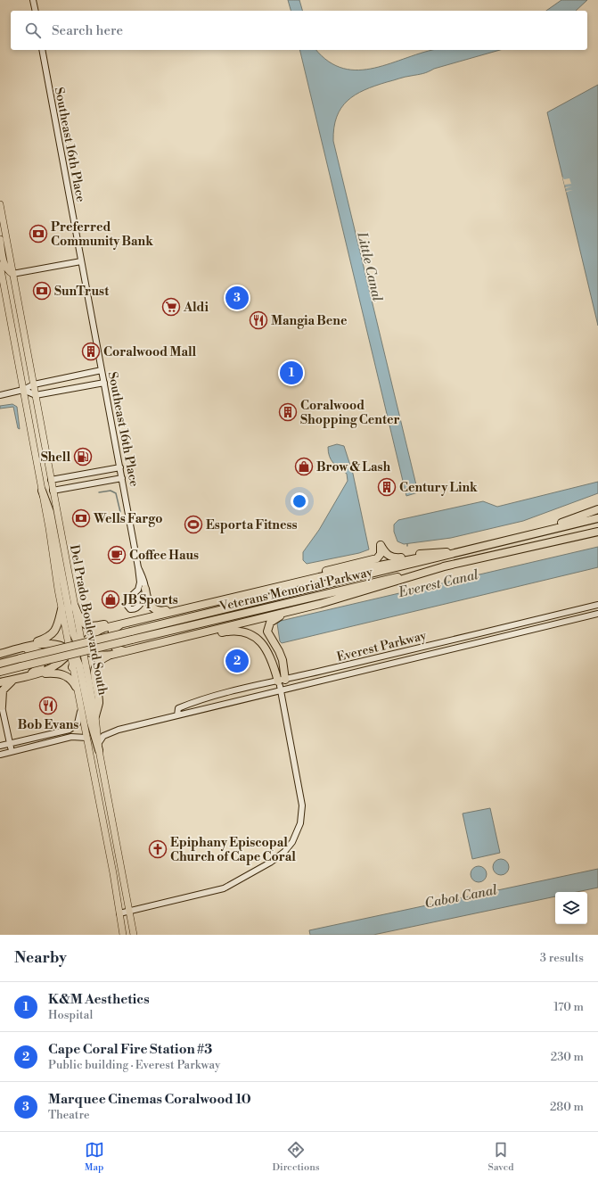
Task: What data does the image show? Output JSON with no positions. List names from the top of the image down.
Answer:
{
  "streets": {
    "highway": ["Veterans Memorial Parkway"],
    "main road": ["Del Prado Boulevard South"],
    "street": ["Southeast 16th Place", "Everest Parkway"]
  },
  "crossings": [
    ["Del Prado Boulevard South", "Everest Parkway"]
  ],
  "water": ["Little Canal", "Everest Canal", "Cabot Canal"],
  "places": {
    "bank": ["Preferred Community Bank", "SunTrust", "Wells Fargo"],
    "supermarket": ["Aldi"],
    "restaurant": ["Mangia Bene", "Bob Evans"],
    "building": ["Coralwood Mall", "Coralwood Shopping Center", "Century Link"],
    "fuel station": ["Shell"],
    "shop": ["Brow & Lash", "JB Sports"],
    "sports": ["Esporta Fitness"],
    "cafe": ["Coffee Haus"],
    "church": ["Epiphany Episcopal Church of Cape Coral"]
  },
  "page": {
    "search": "Search here",
    "pins": ["3", "1", "2"],
    "heading": ["Nearby", "3 results"],
    "list": [
      {
        "mark": "1",
        "name": "K&M Aesthetics",
        "note": "Hospital",
        "value": "170 m"
      },
      {
        "mark": "2",
        "name": "Cape Coral Fire Station #3",
        "note": "Public building · Everest Parkway",
        "value": "230 m"
      },
      {
        "mark": "3",
        "name": "Marquee Cinemas Coralwood 10",
        "note": "Theatre",
        "value": "280 m"
      }
    ],
    "nav": ["Map", "Directions", "Saved"]
  }
}
